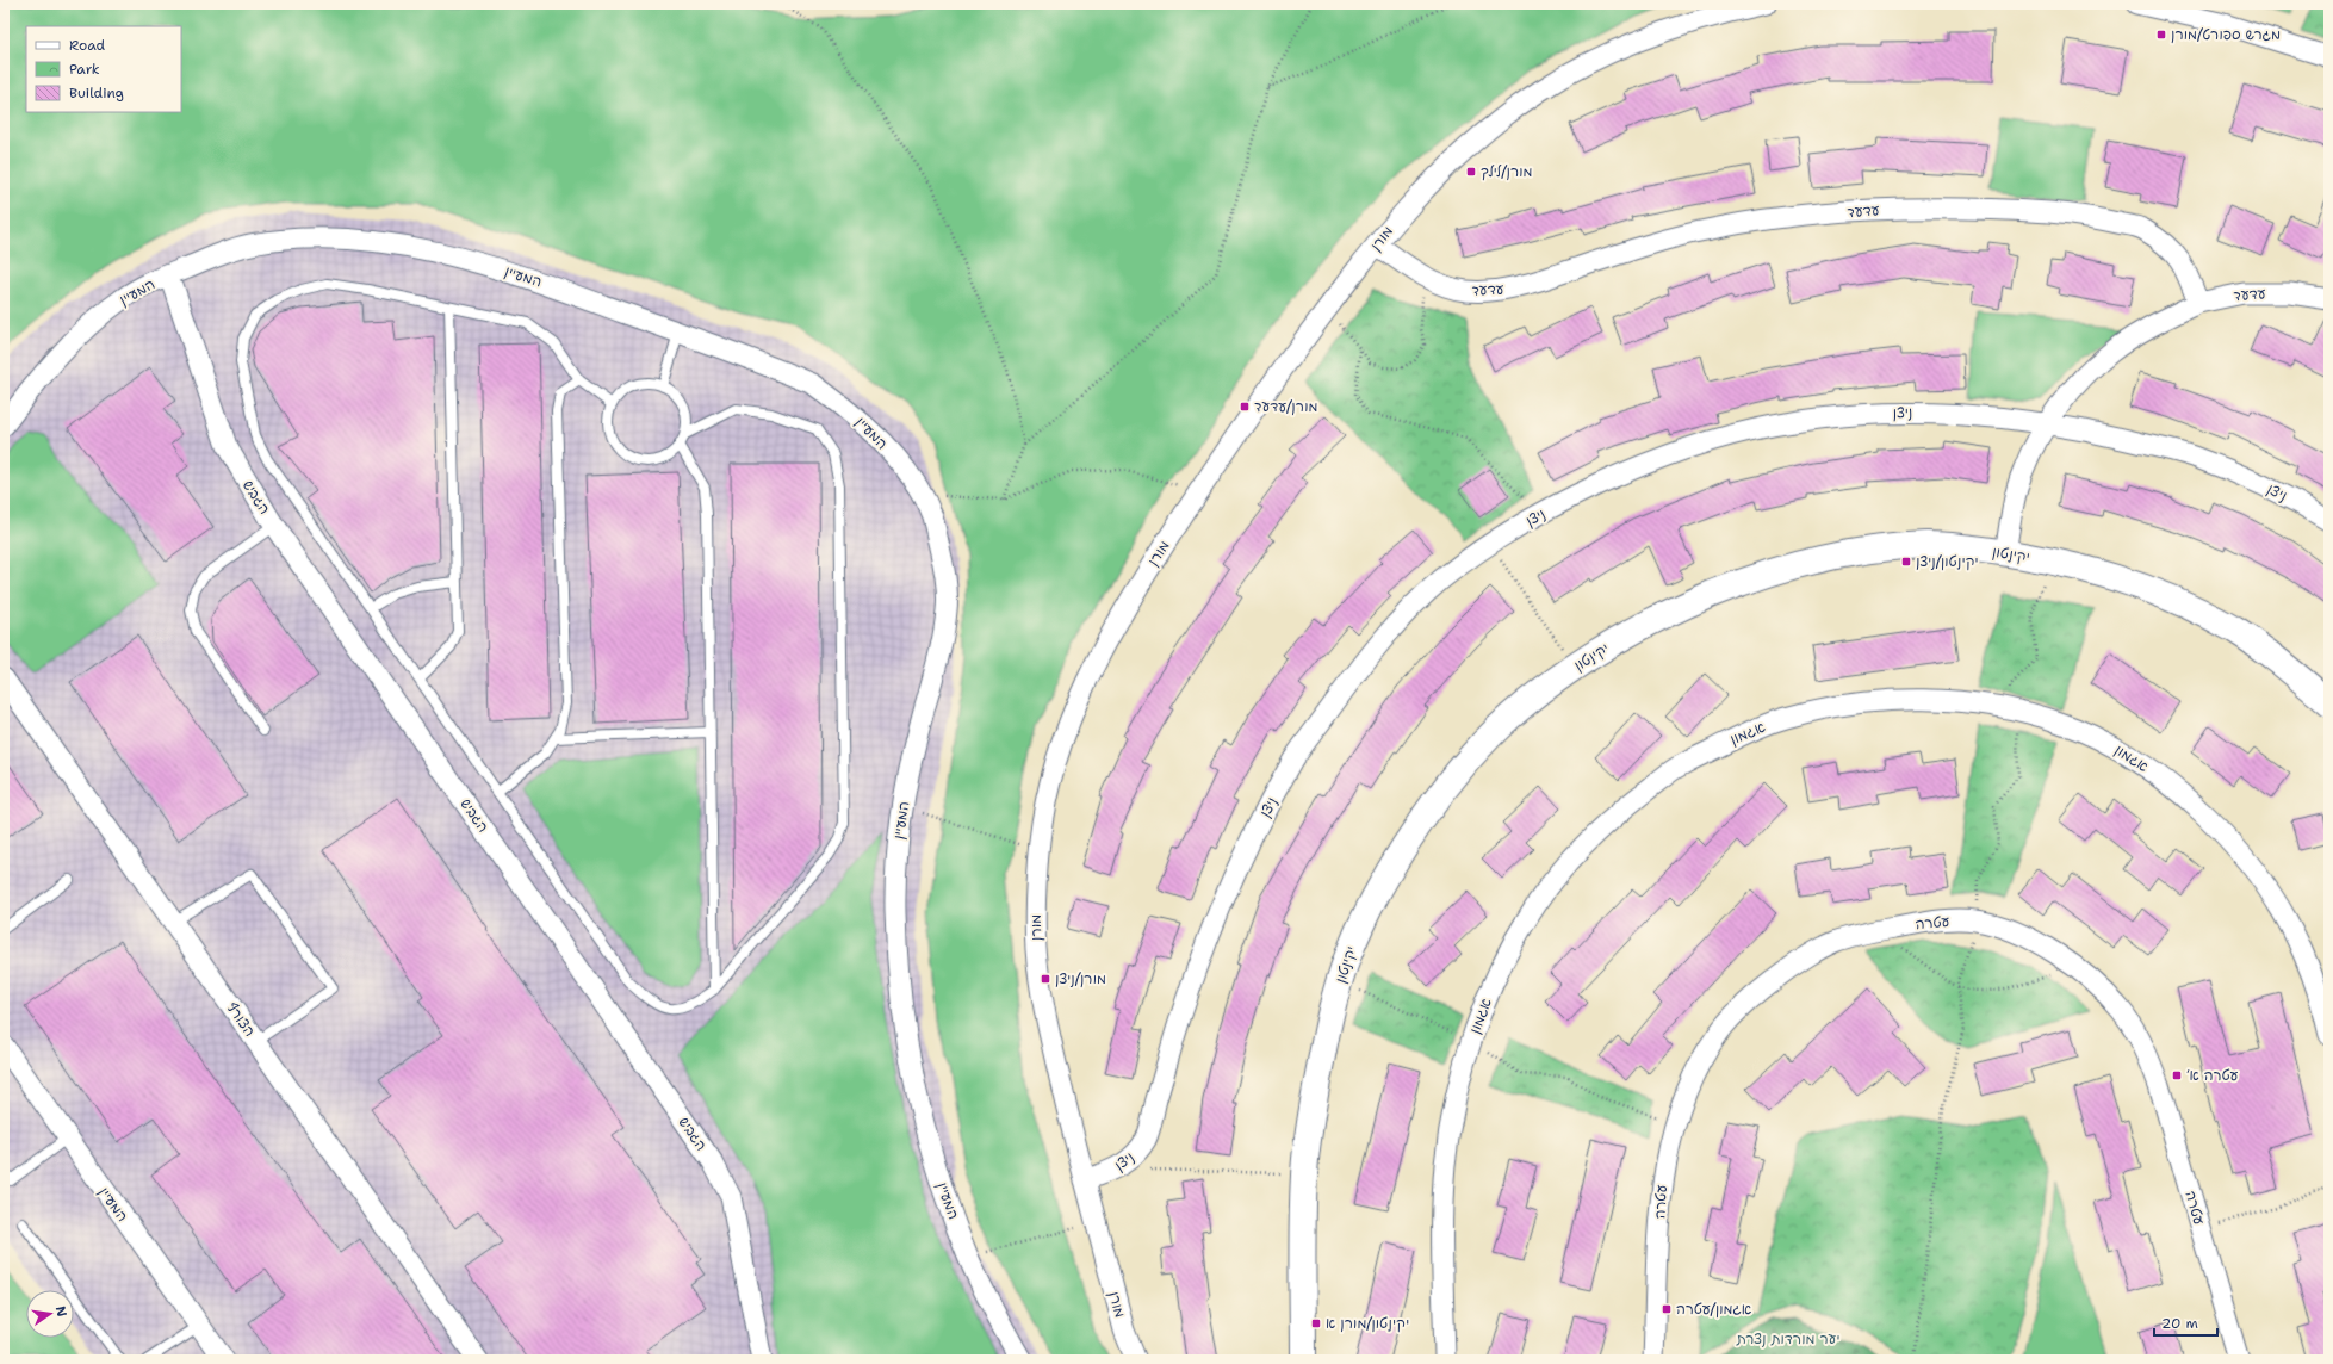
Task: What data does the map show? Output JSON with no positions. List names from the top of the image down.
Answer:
{
  "streets": {
    "street": [
      "עדעד",
      "מורן",
      "המעיין",
      "ניצן",
      "הגביש",
      "יקינטון",
      "אגמון",
      "עטרה",
      "הצורף"
    ]
  },
  "crossings": [
    ["עדעד", "מורן"],
    ["מורן", "ניצן"],
    ["המעיין", "הגביש"]
  ],
  "parks": ["יער מורדות נצרת"],
  "places": {
    "transit": [
      "מגרש ספורט/מורן",
      "מורן/לילך",
      "מורן/עדעד",
      "יקינטון/ניצן",
      "מורן/ניצן",
      "עטרה א׳",
      "אגמון/עטרה",
      "יקינטון/מורן א"
    ]
  },
  "legend": ["Road", "Park", "Building"],
  "scale_bar": "20 m",
  "north": "right"
}
